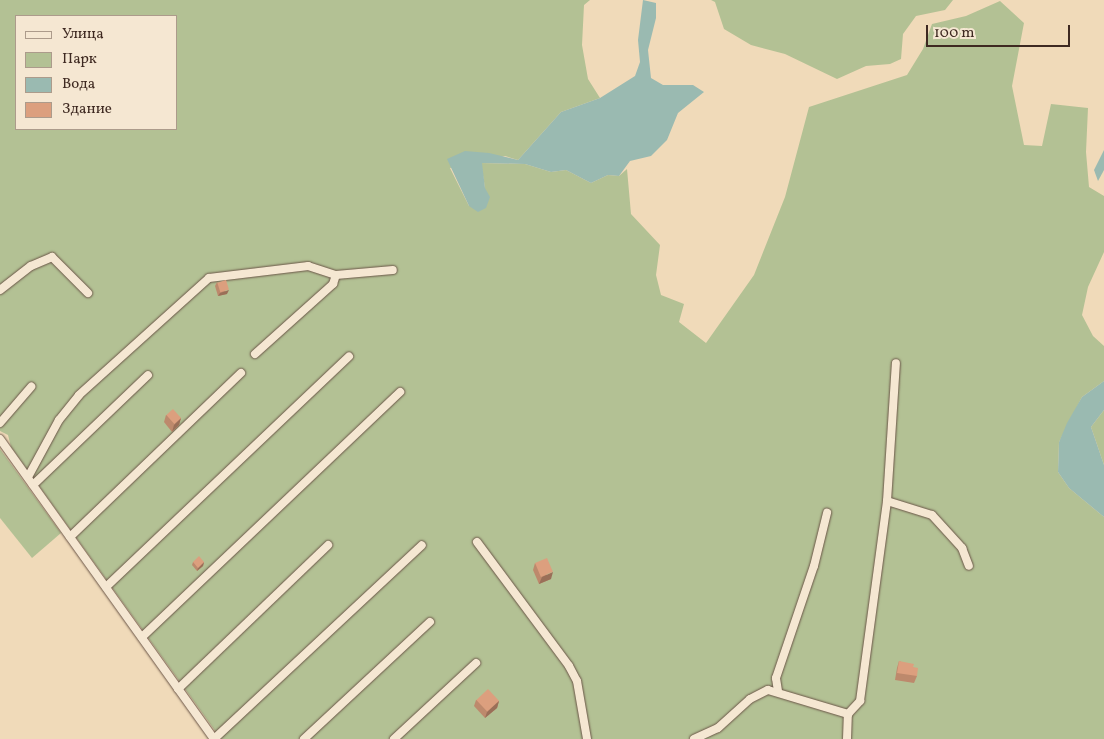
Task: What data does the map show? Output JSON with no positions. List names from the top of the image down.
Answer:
{
  "legend": [
    "Улица",
    "Парк",
    "Вода",
    "Здание"
  ],
  "scale_bar": "100 m"
}
